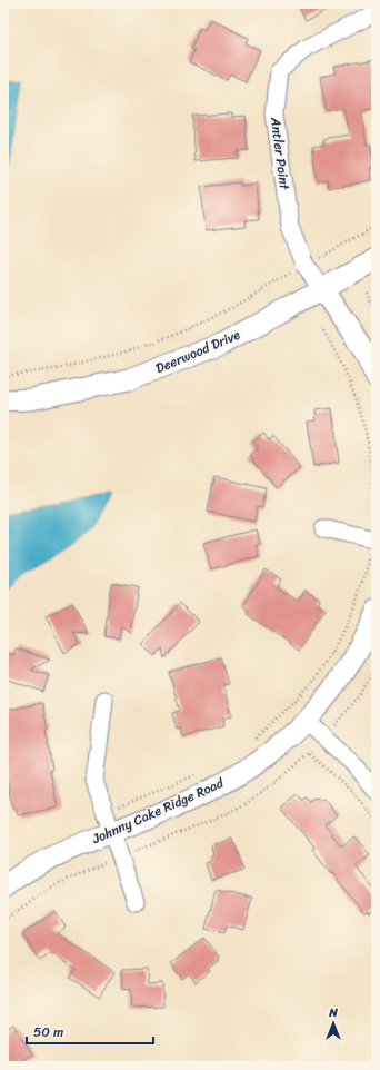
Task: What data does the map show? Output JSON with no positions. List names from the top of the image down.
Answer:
{
  "streets": {
    "street": ["Antler Point", "Deerwood Drive", "Johnny Cake Ridge Road"]
  },
  "crossings": [
    ["Antler Point", "Deerwood Drive"]
  ],
  "scale_bar": "50 m",
  "north": "top"
}
